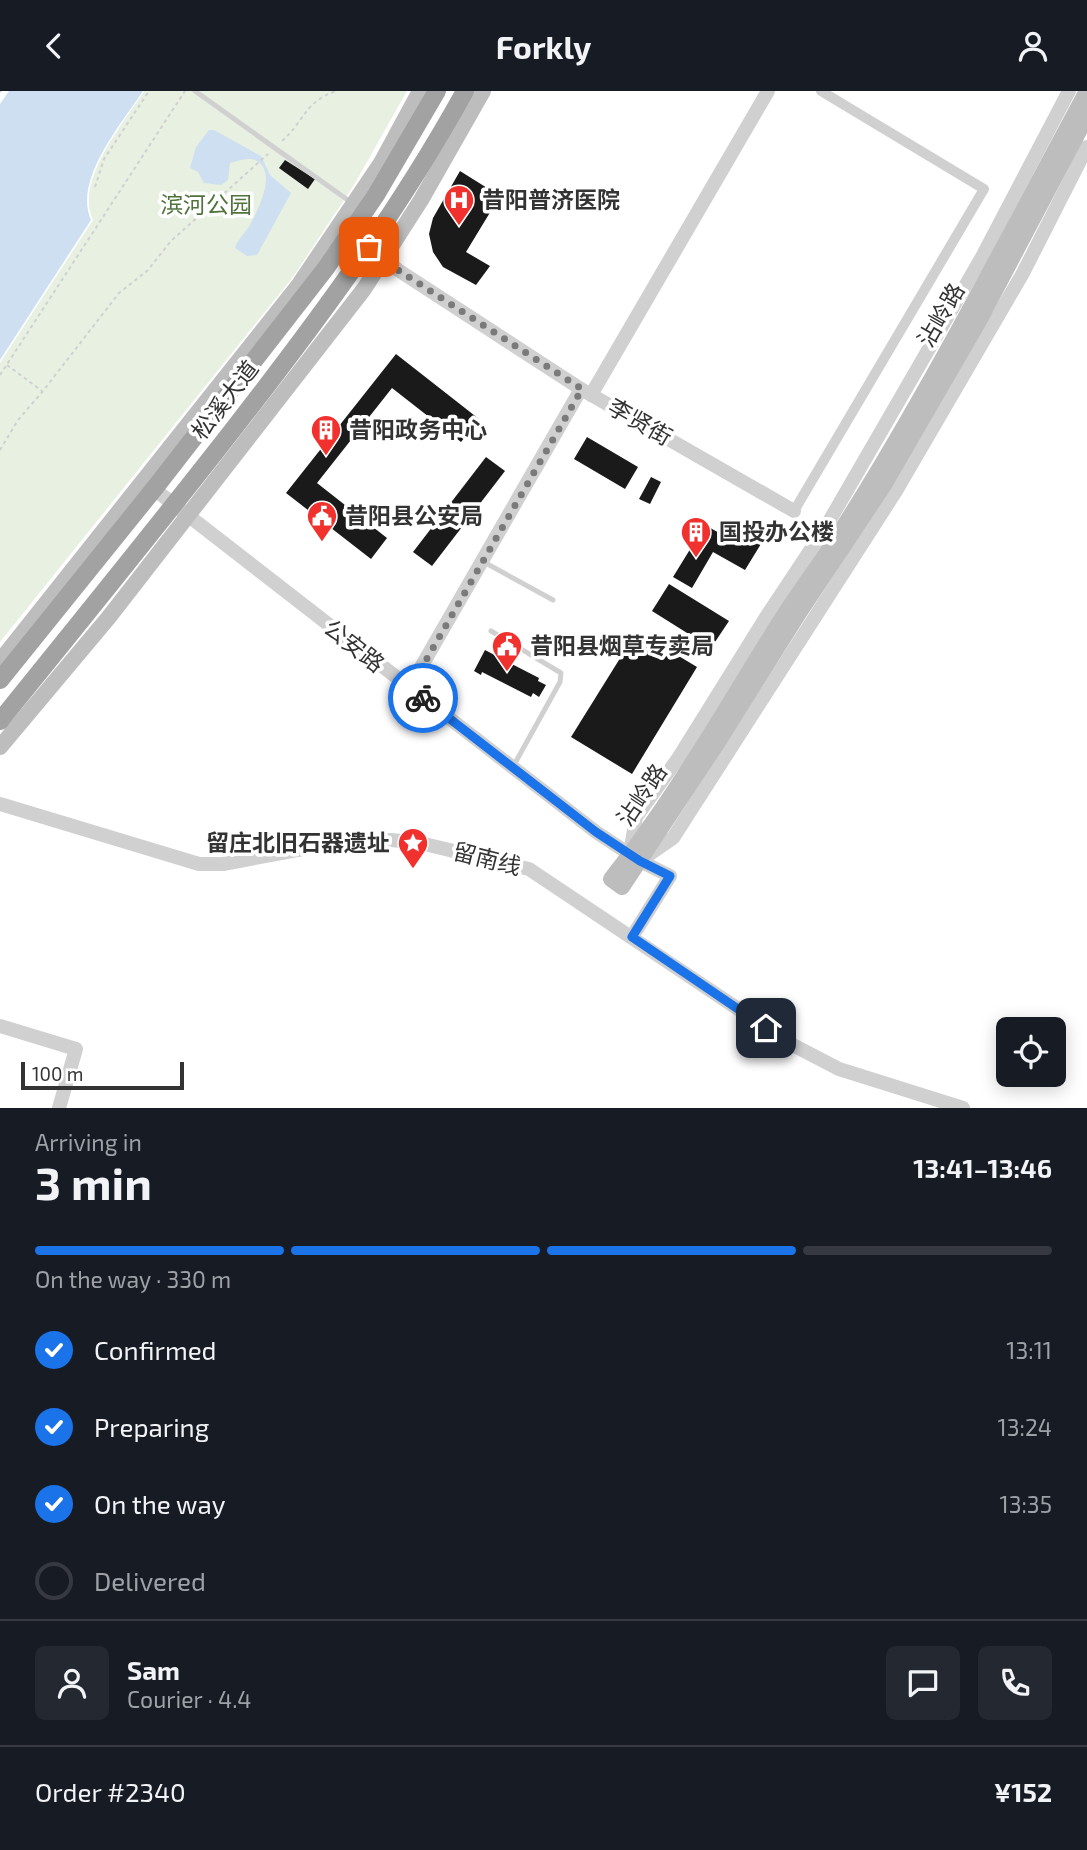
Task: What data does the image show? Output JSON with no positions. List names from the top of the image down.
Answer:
{
  "streets": {
    "highway": ["松溪大道"],
    "main road": ["沾岭路"],
    "street": ["李贤街", "公安路", "留南线"]
  },
  "crossings": [
    ["沾岭路", "公安路"],
    ["松溪大道", "李贤街"],
    ["松溪大道", "公安路"],
    ["公安路", "留南线"]
  ],
  "parks": ["滨河公园"],
  "places": {
    "hospital": ["昔阳普济医院"],
    "building": ["昔阳政务中心", "国投办公楼"],
    "public building": ["昔阳县公安局", "昔阳县烟草专卖局"],
    "place": ["留庄北旧石器遗址"]
  },
  "scale_bar": "100 m",
  "page": {
    "header": "Forkly",
    "scale": "100 m",
    "heading": ["3 min", "Arriving in", "13:41–13:46"],
    "panel": [
      "Sam",
      "Courier · 4.4",
      "Order #2340",
      "¥152"
    ],
    "bar": "On the way · 330 m",
    "list": [
      ["Confirmed", "13:11"],
      ["Preparing", "13:24"],
      ["On the way", "13:35"],
      "Delivered"
    ]
  }
}
